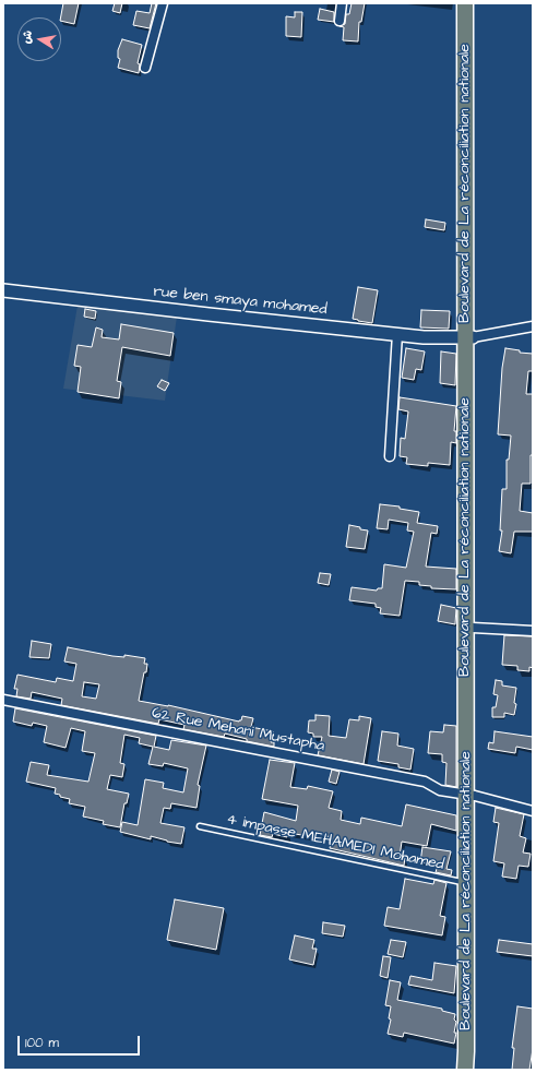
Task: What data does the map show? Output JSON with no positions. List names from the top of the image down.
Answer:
{
  "streets": {
    "highway": ["Boulevard de La réconciliation nationale"],
    "street": ["rue ben smaya mohamed", "62 Rue Mehani Mustapha"],
    "lane": ["4 impasse MEHAMEDI Mohamed"]
  },
  "crossings": [
    ["Boulevard de La réconciliation nationale", "rue ben smaya mohamed"],
    ["Boulevard de La réconciliation nationale", "62 Rue Mehani Mustapha"],
    ["Boulevard de La réconciliation nationale", "4 impasse MEHAMEDI Mohamed"]
  ],
  "scale_bar": "100 m",
  "north": "left"
}
